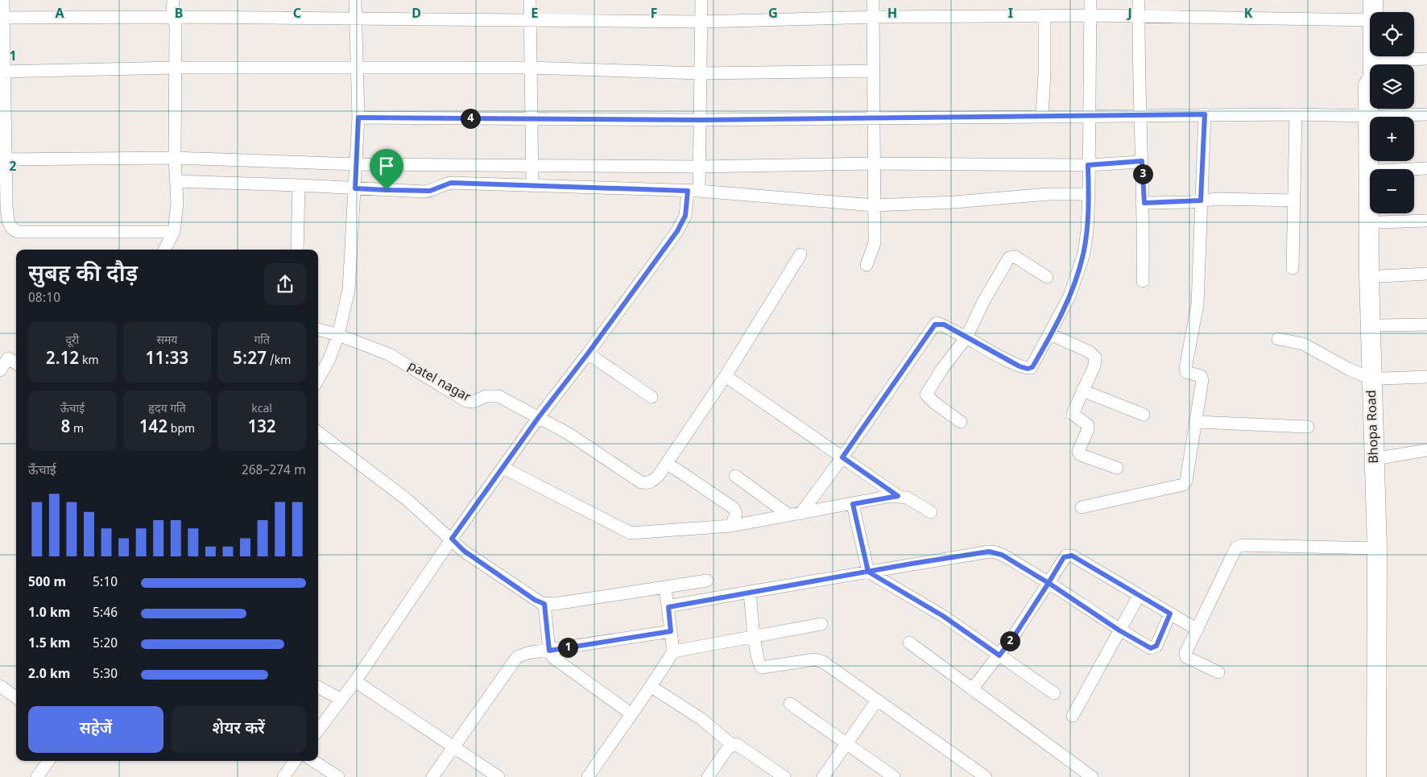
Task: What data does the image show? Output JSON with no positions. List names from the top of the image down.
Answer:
{
  "streets": {
    "main road": ["Bhopa Road"],
    "street": ["patel nagar"]
  },
  "page": {
    "map_buttons": ["+", "−"],
    "pins": [
      "4",
      "3",
      "2",
      "1"
    ],
    "heading": ["सुबह की दौड़", "08:10"],
    "stats": [
      ["दूरी", "2.12 km"],
      ["समय", "11:33"],
      ["गति", "5:27 /km"],
      ["ऊँचाई", "8 m"],
      ["हृदय गति", "142 bpm"],
      ["kcal", "132"]
    ],
    "chart": ["ऊँचाई", "268–274 m"],
    "list": [
      {
        "name": "500 m",
        "note": "5:10"
      },
      {
        "name": "1.0 km",
        "note": "5:46"
      },
      {
        "name": "1.5 km",
        "note": "5:20"
      },
      {
        "name": "2.0 km",
        "note": "5:30"
      }
    ],
    "buttons": ["सहेजें", "शेयर करें"]
  },
  "grid": {
    "columns": [
      "A",
      "B",
      "C",
      "D",
      "E",
      "F",
      "G",
      "H",
      "I",
      "J",
      "K"
    ],
    "rows": ["1", "2"]
  }
}
